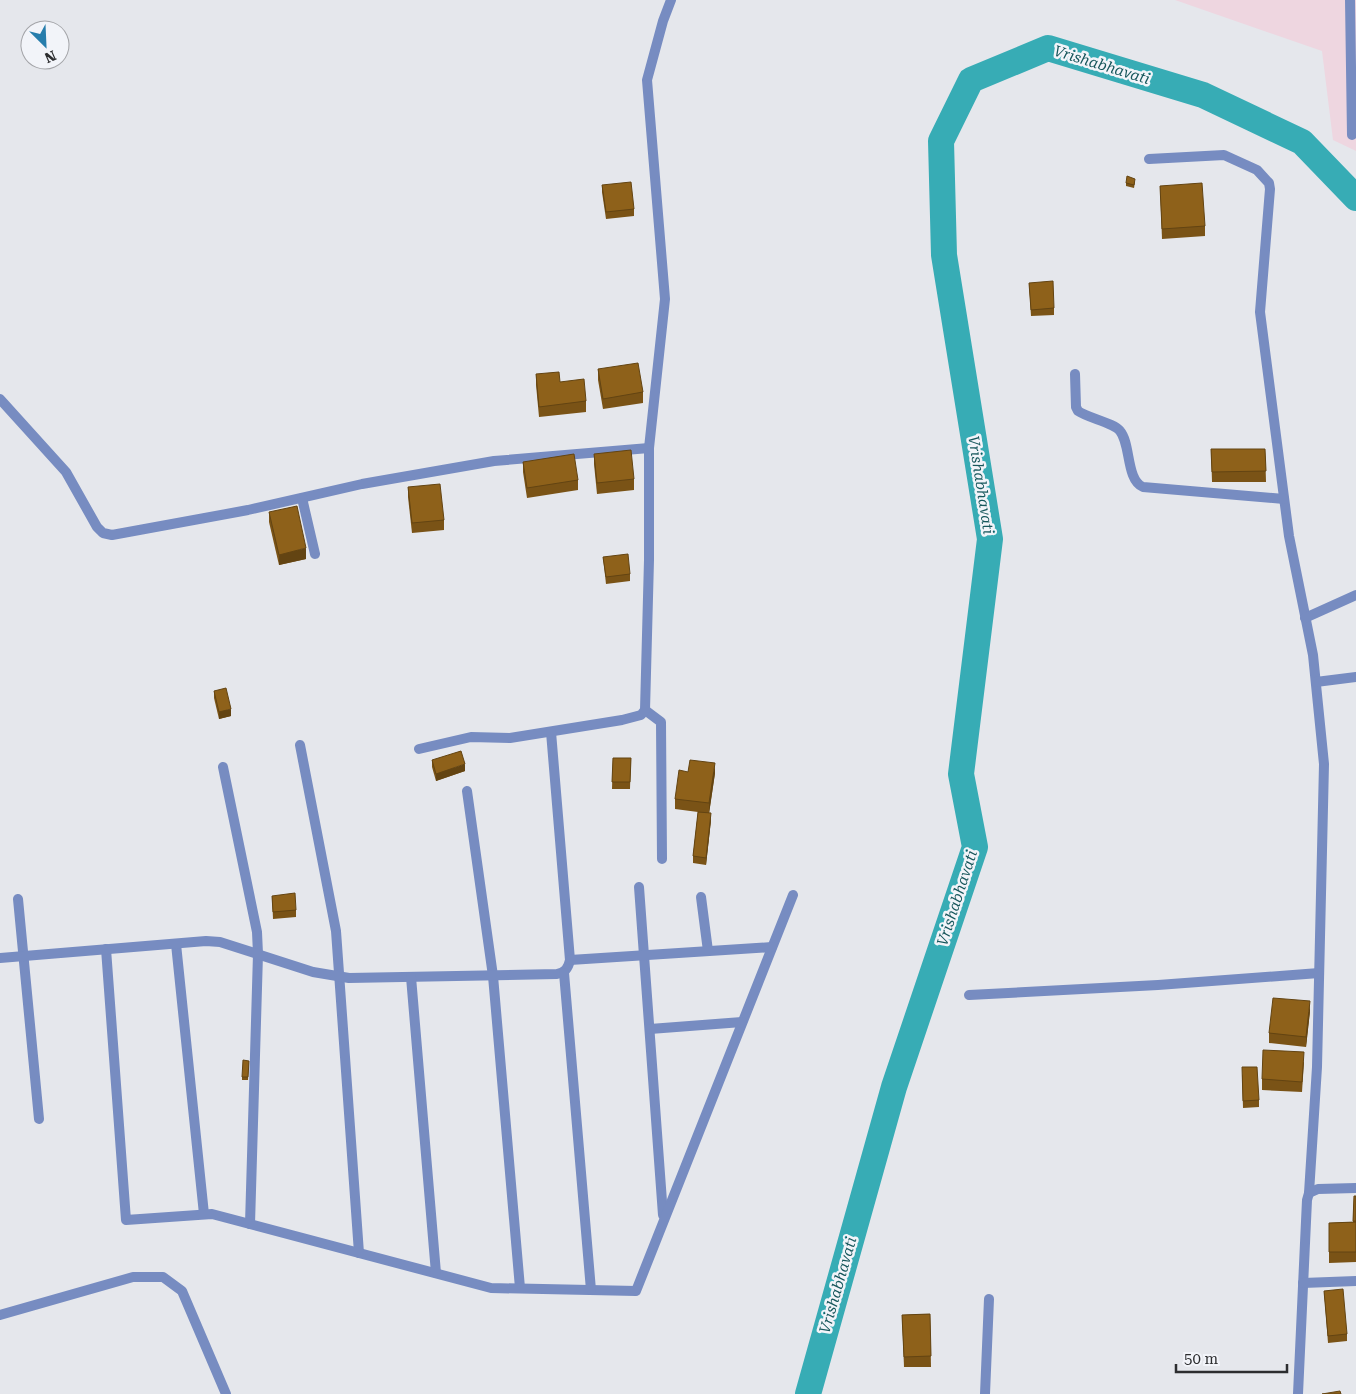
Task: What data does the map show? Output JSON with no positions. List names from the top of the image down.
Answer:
{
  "water": ["Vrishabhavati"],
  "scale_bar": "50 m",
  "north": "bottom right"
}
